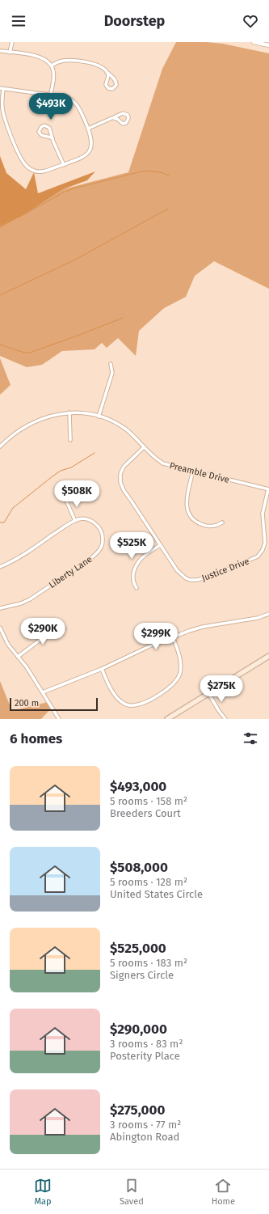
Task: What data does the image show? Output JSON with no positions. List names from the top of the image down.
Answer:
{
  "streets": {
    "street": ["Preamble Drive", "Justice Drive", "Liberty Lane"]
  },
  "crossings": [
    ["Preamble Drive", "Justice Drive"]
  ],
  "scale_bar": "200 m",
  "page": {
    "header": "Doorstep",
    "price": [
      "$493K",
      "$508K",
      "$525K",
      "$290K",
      "$299K",
      "$275K"
    ],
    "scale": "200 m",
    "heading": "6 homes",
    "list": [
      {
        "name": "$493,000",
        "note": "5 rooms · 158 m² · Breeders Court"
      },
      {
        "name": "$508,000",
        "note": "5 rooms · 128 m² · United States Circle"
      },
      {
        "name": "$525,000",
        "note": "5 rooms · 183 m² · Signers Circle"
      },
      {
        "name": "$290,000",
        "note": "3 rooms · 83 m² · Posterity Place"
      },
      {
        "name": "$275,000",
        "note": "3 rooms · 77 m² · Abington Road"
      }
    ],
    "tabs": ["Map", "Saved", "Home"]
  }
}
